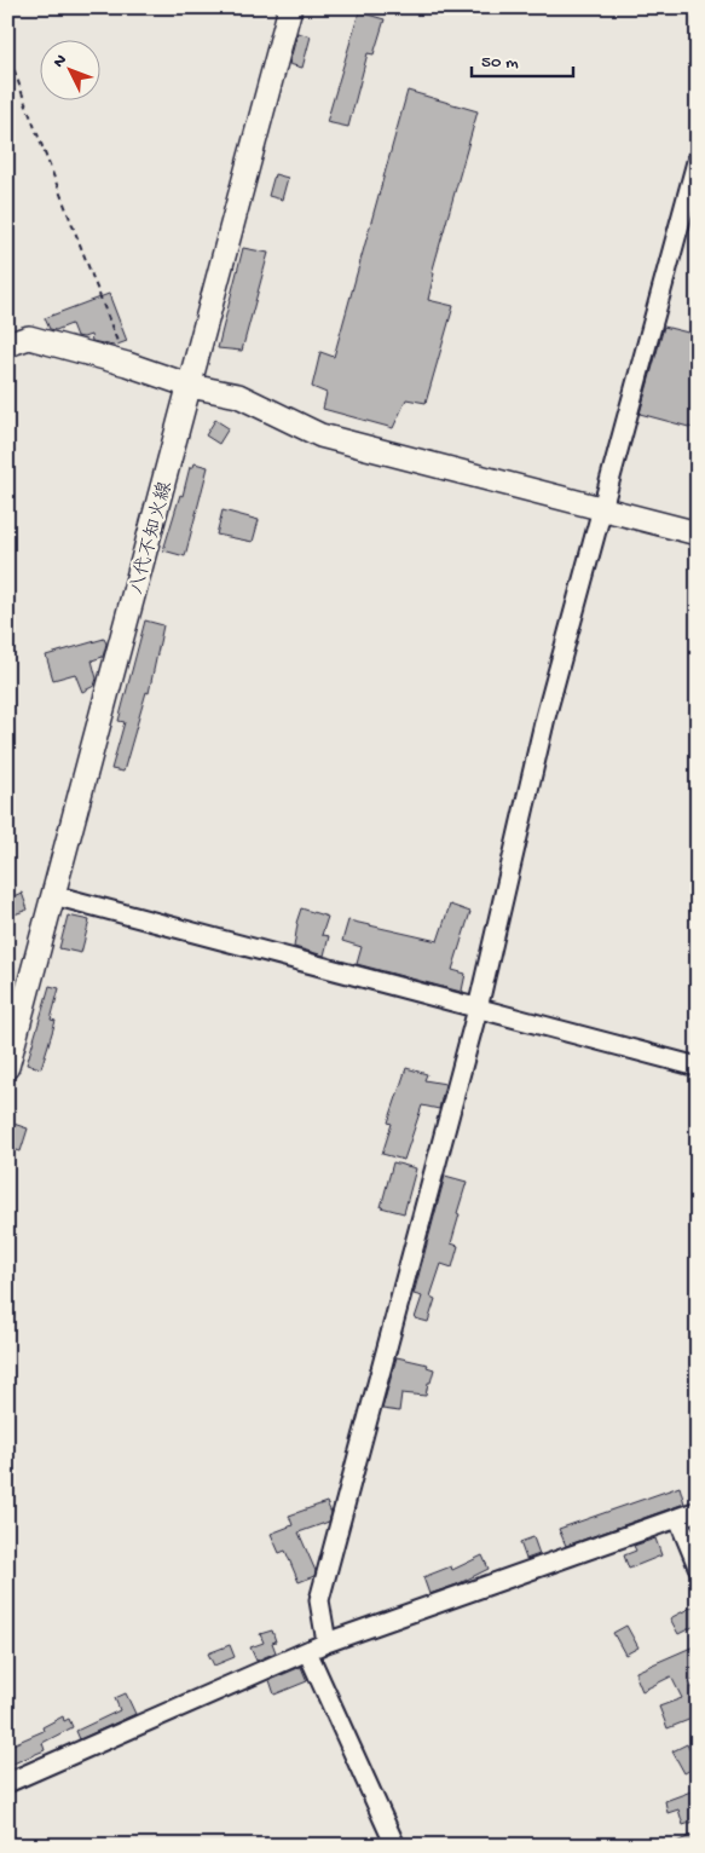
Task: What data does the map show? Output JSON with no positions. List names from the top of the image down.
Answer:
{
  "streets": {
    "main road": ["八代不知火線"]
  },
  "scale_bar": "50 m",
  "north": "top left"
}
